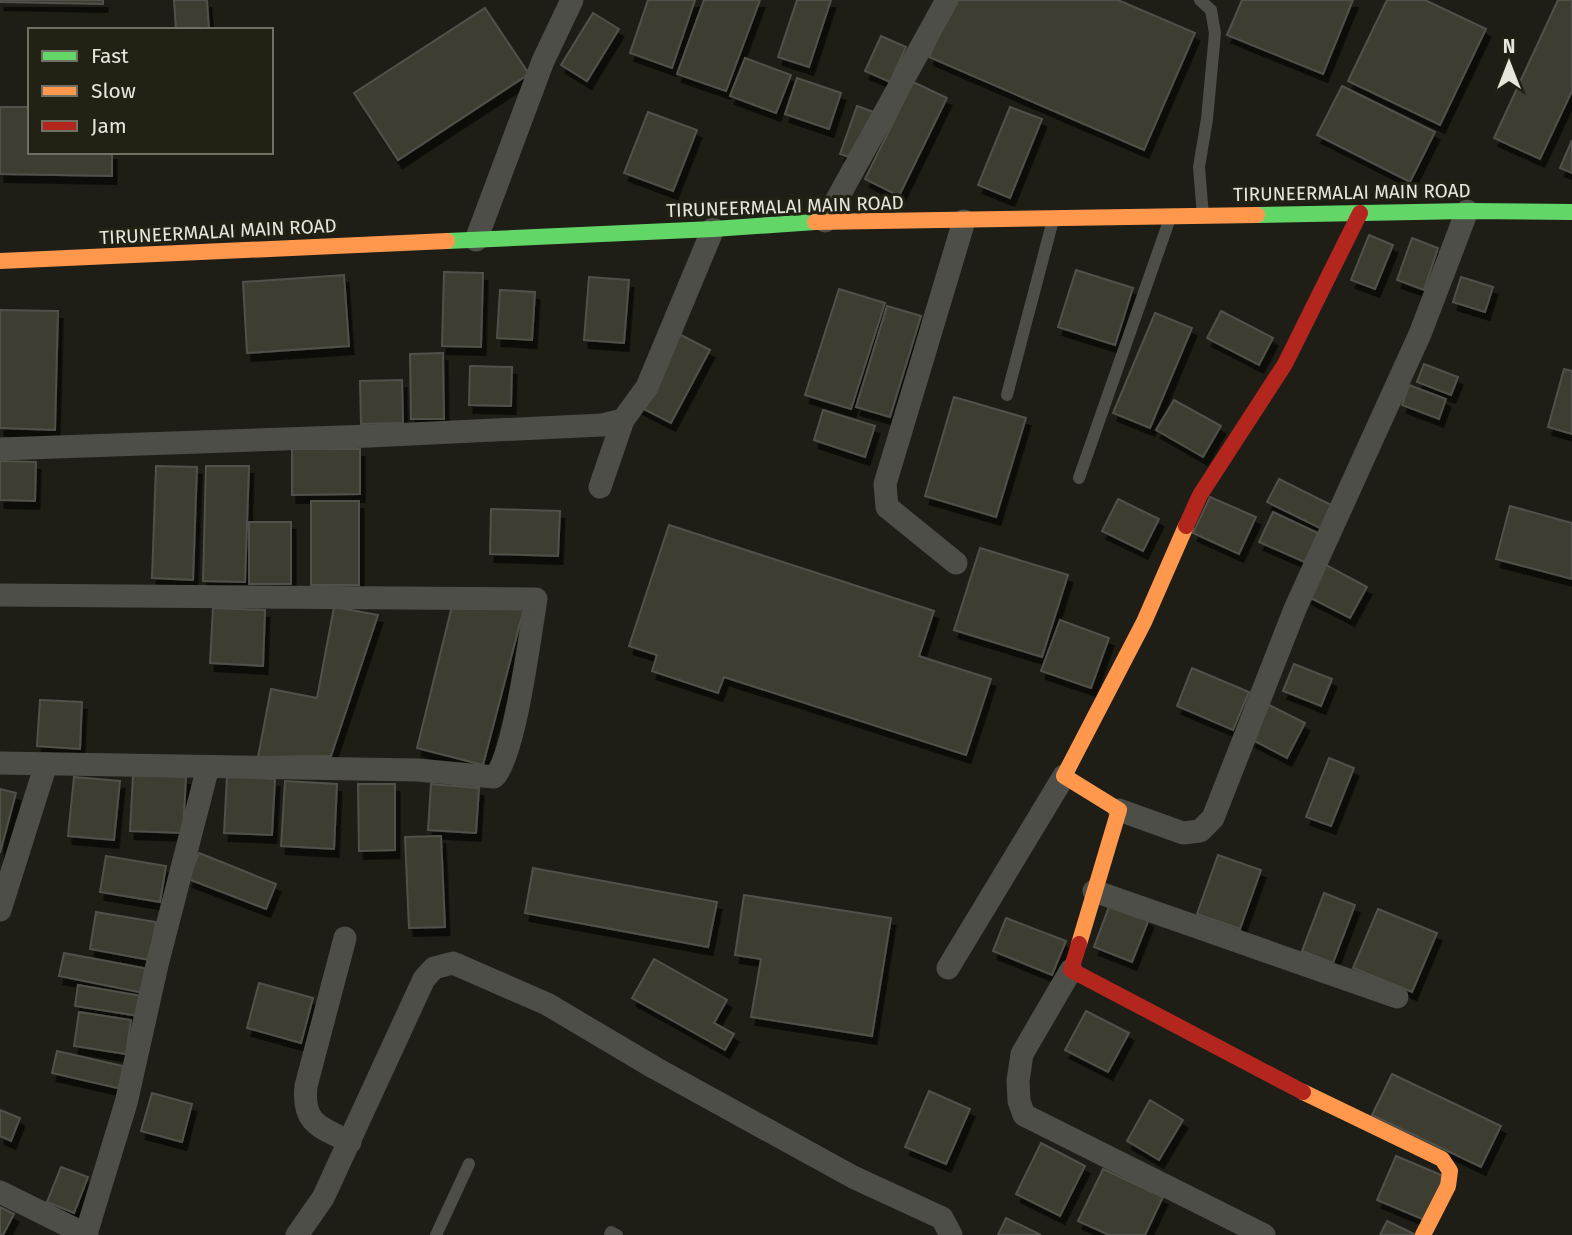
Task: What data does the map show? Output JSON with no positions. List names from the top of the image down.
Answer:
{
  "streets": {
    "main road": ["TIRUNEERMALAI MAIN ROAD"]
  },
  "legend": ["Fast", "Slow", "Jam"],
  "north": "top"
}
